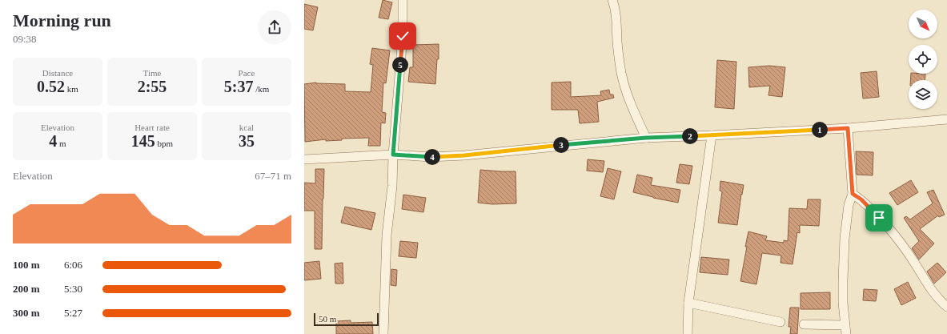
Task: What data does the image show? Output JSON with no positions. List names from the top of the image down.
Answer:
{
  "scale_bar": "50 m",
  "north": "bottom right",
  "page": {
    "heading": ["Morning run", "09:38"],
    "stats": [
      ["Distance", "0.52 km"],
      ["Time", "2:55"],
      ["Pace", "5:37 /km"],
      ["Elevation", "4 m"],
      ["Heart rate", "145 bpm"],
      ["kcal", "35"]
    ],
    "pins": [
      "5",
      "1",
      "2",
      "3",
      "4"
    ],
    "chart": ["Elevation", "67–71 m"],
    "list": [
      {
        "name": "100 m",
        "note": "6:06"
      },
      {
        "name": "200 m",
        "note": "5:30"
      },
      {
        "name": "300 m",
        "note": "5:27"
      }
    ],
    "scale": "50 m"
  }
}
